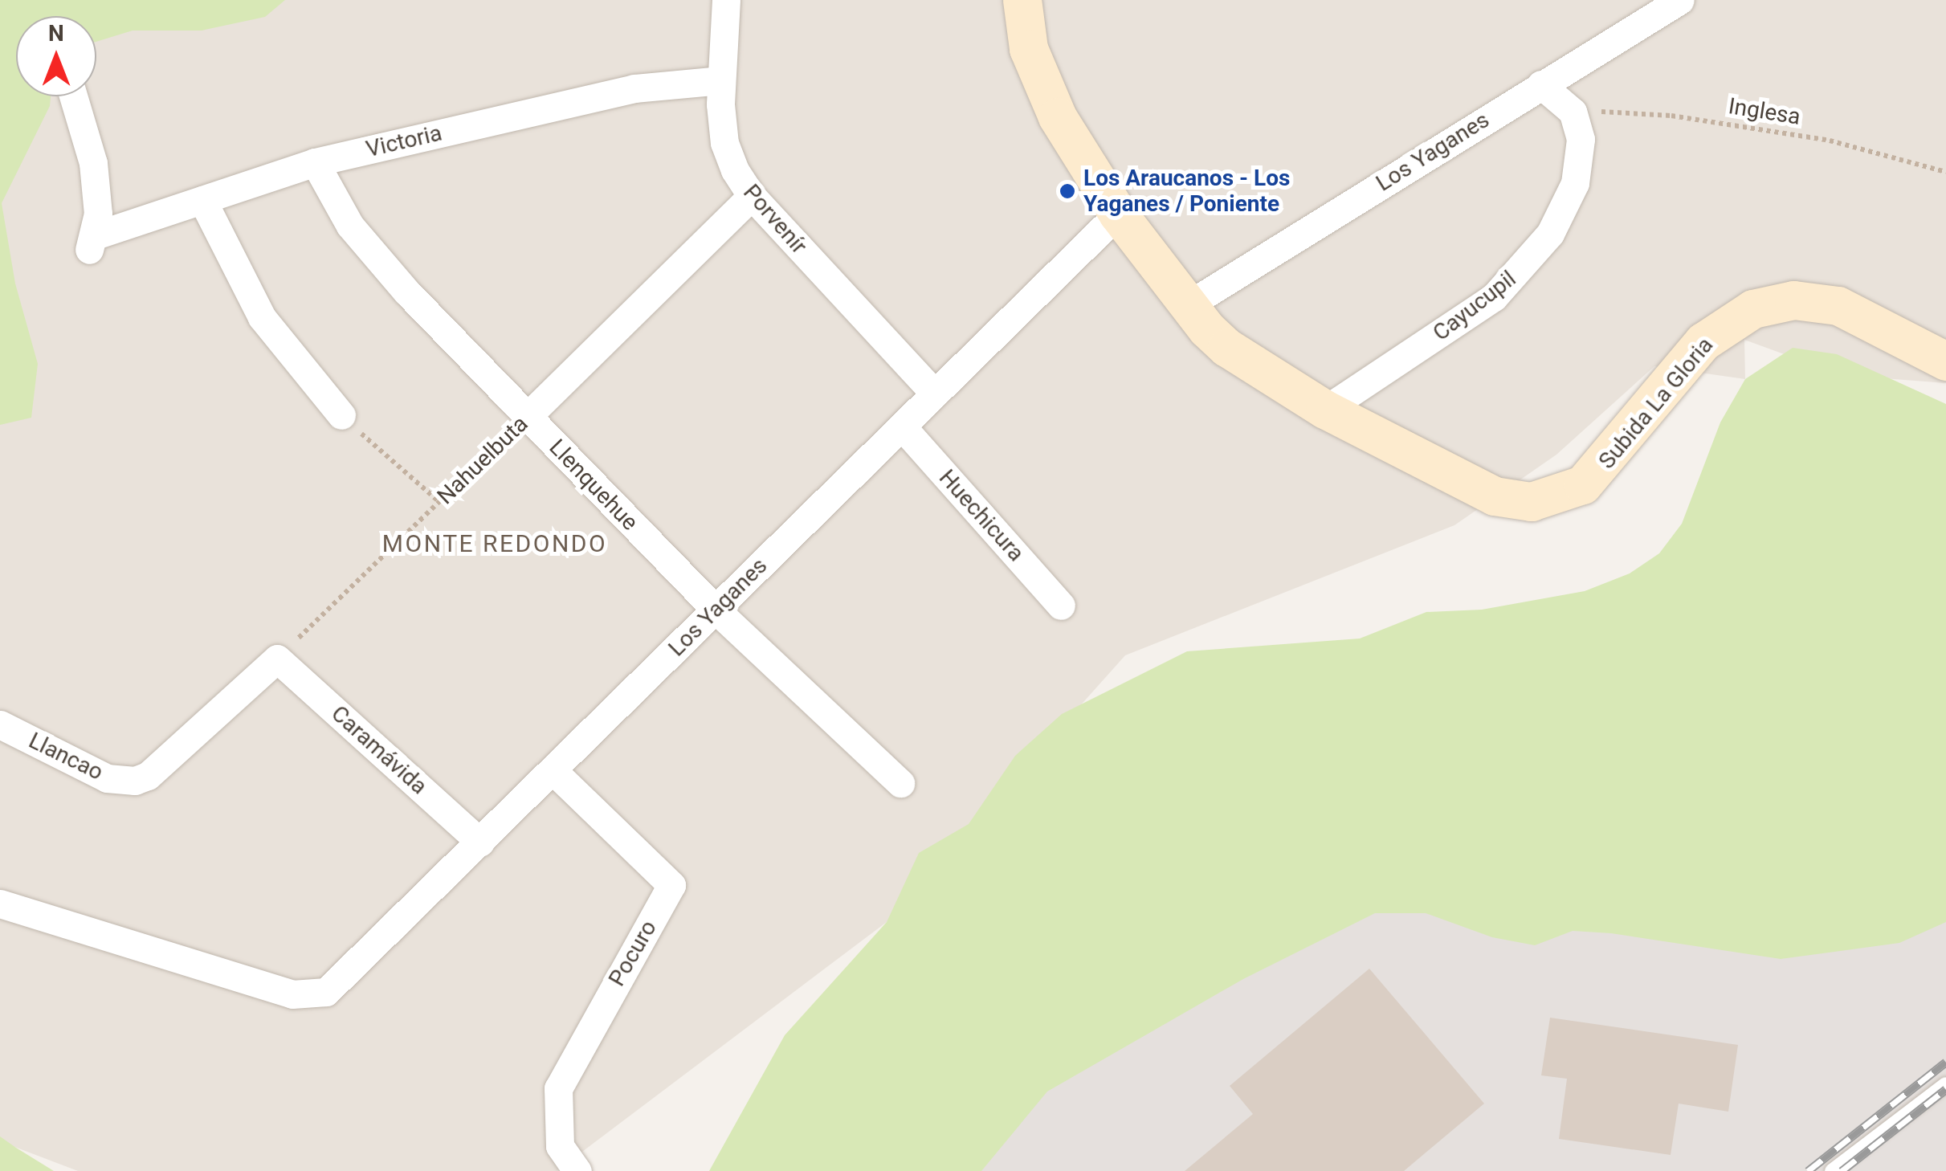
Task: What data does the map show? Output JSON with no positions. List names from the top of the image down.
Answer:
{
  "streets": {
    "street": [
      "Victoria",
      "Los Yaganes",
      "Porvenír",
      "Cayucupil",
      "Subida La Gloria",
      "Nahuelbuta",
      "Llenquehue",
      "Huechicura",
      "Caramávida",
      "Llancao",
      "Pocuro"
    ],
    "path": ["Inglesa"]
  },
  "crossings": [
    ["Inglesa", "Cayucupil"],
    ["Victoria", "Porvenír"],
    ["Victoria", "Llenquehue"],
    ["Los Yaganes", "Porvenír"],
    ["Los Yaganes", "Subida La Gloria"],
    ["Los Yaganes", "Llenquehue"],
    ["Los Yaganes", "Huechicura"],
    ["Los Yaganes", "Caramávida"],
    ["Los Yaganes", "Pocuro"],
    ["Porvenír", "Nahuelbuta"],
    ["Cayucupil", "Subida La Gloria"],
    ["Nahuelbuta", "Llenquehue"],
    ["Nahuelbuta", "Caramávida"],
    ["Nahuelbuta", "Llancao"],
    ["Caramávida", "Llancao"]
  ],
  "districts": ["MONTE REDONDO"],
  "places": ["Los Araucanos - Los Yaganes / Poniente"],
  "north": "top"
}
